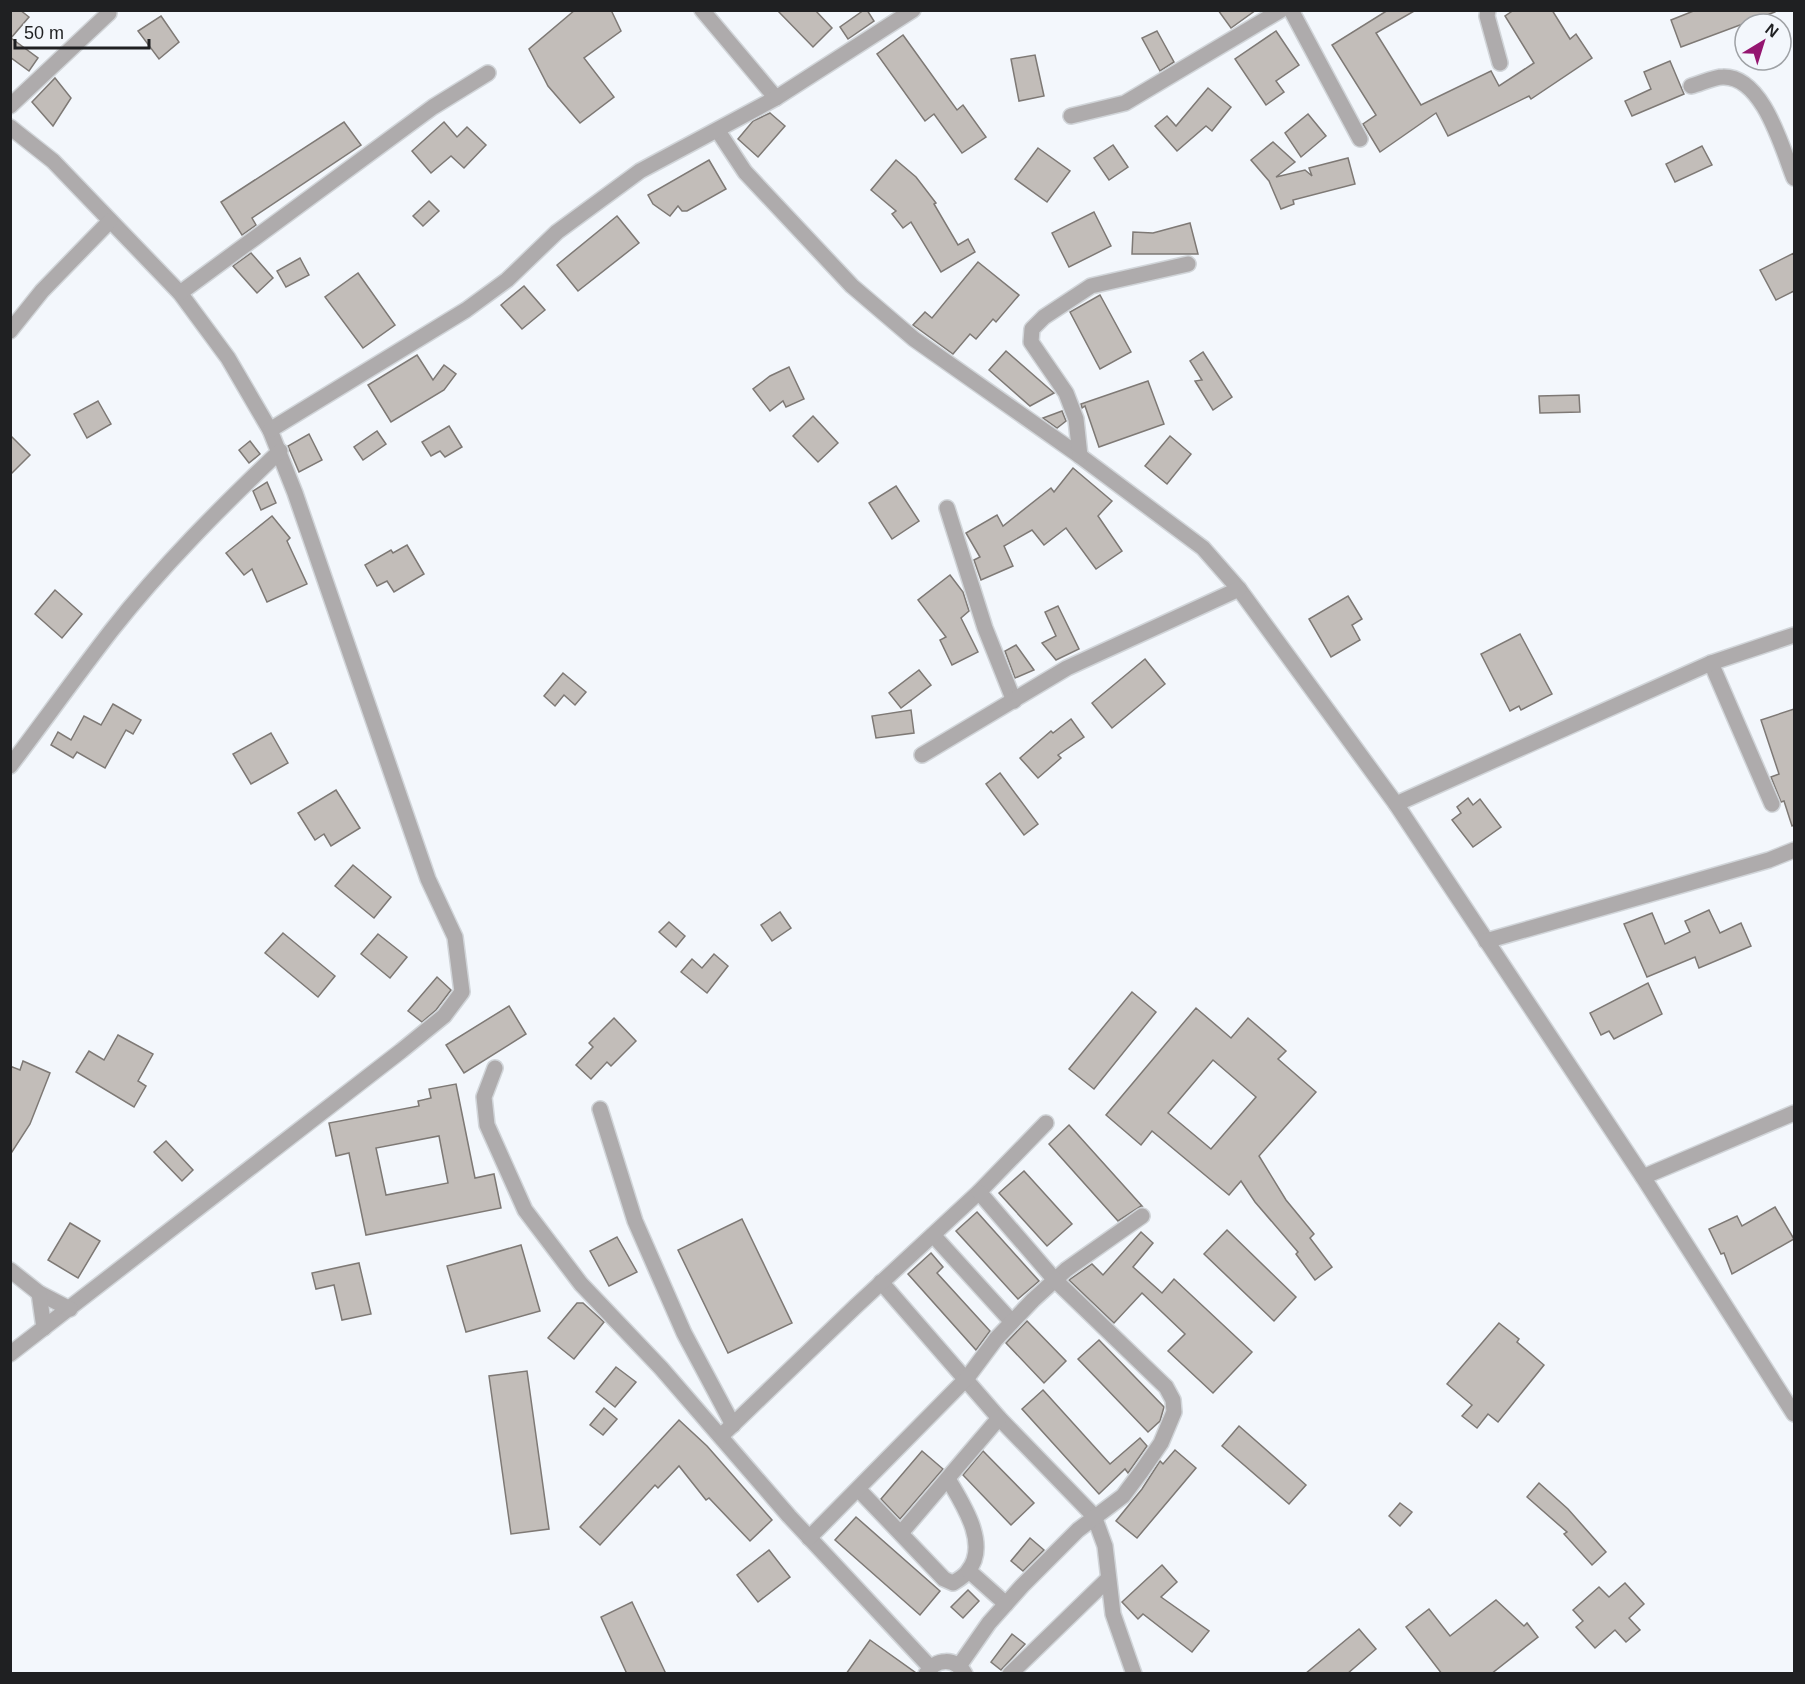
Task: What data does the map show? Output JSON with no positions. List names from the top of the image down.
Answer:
{
  "scale_bar": "50 m",
  "north": "top right"
}
